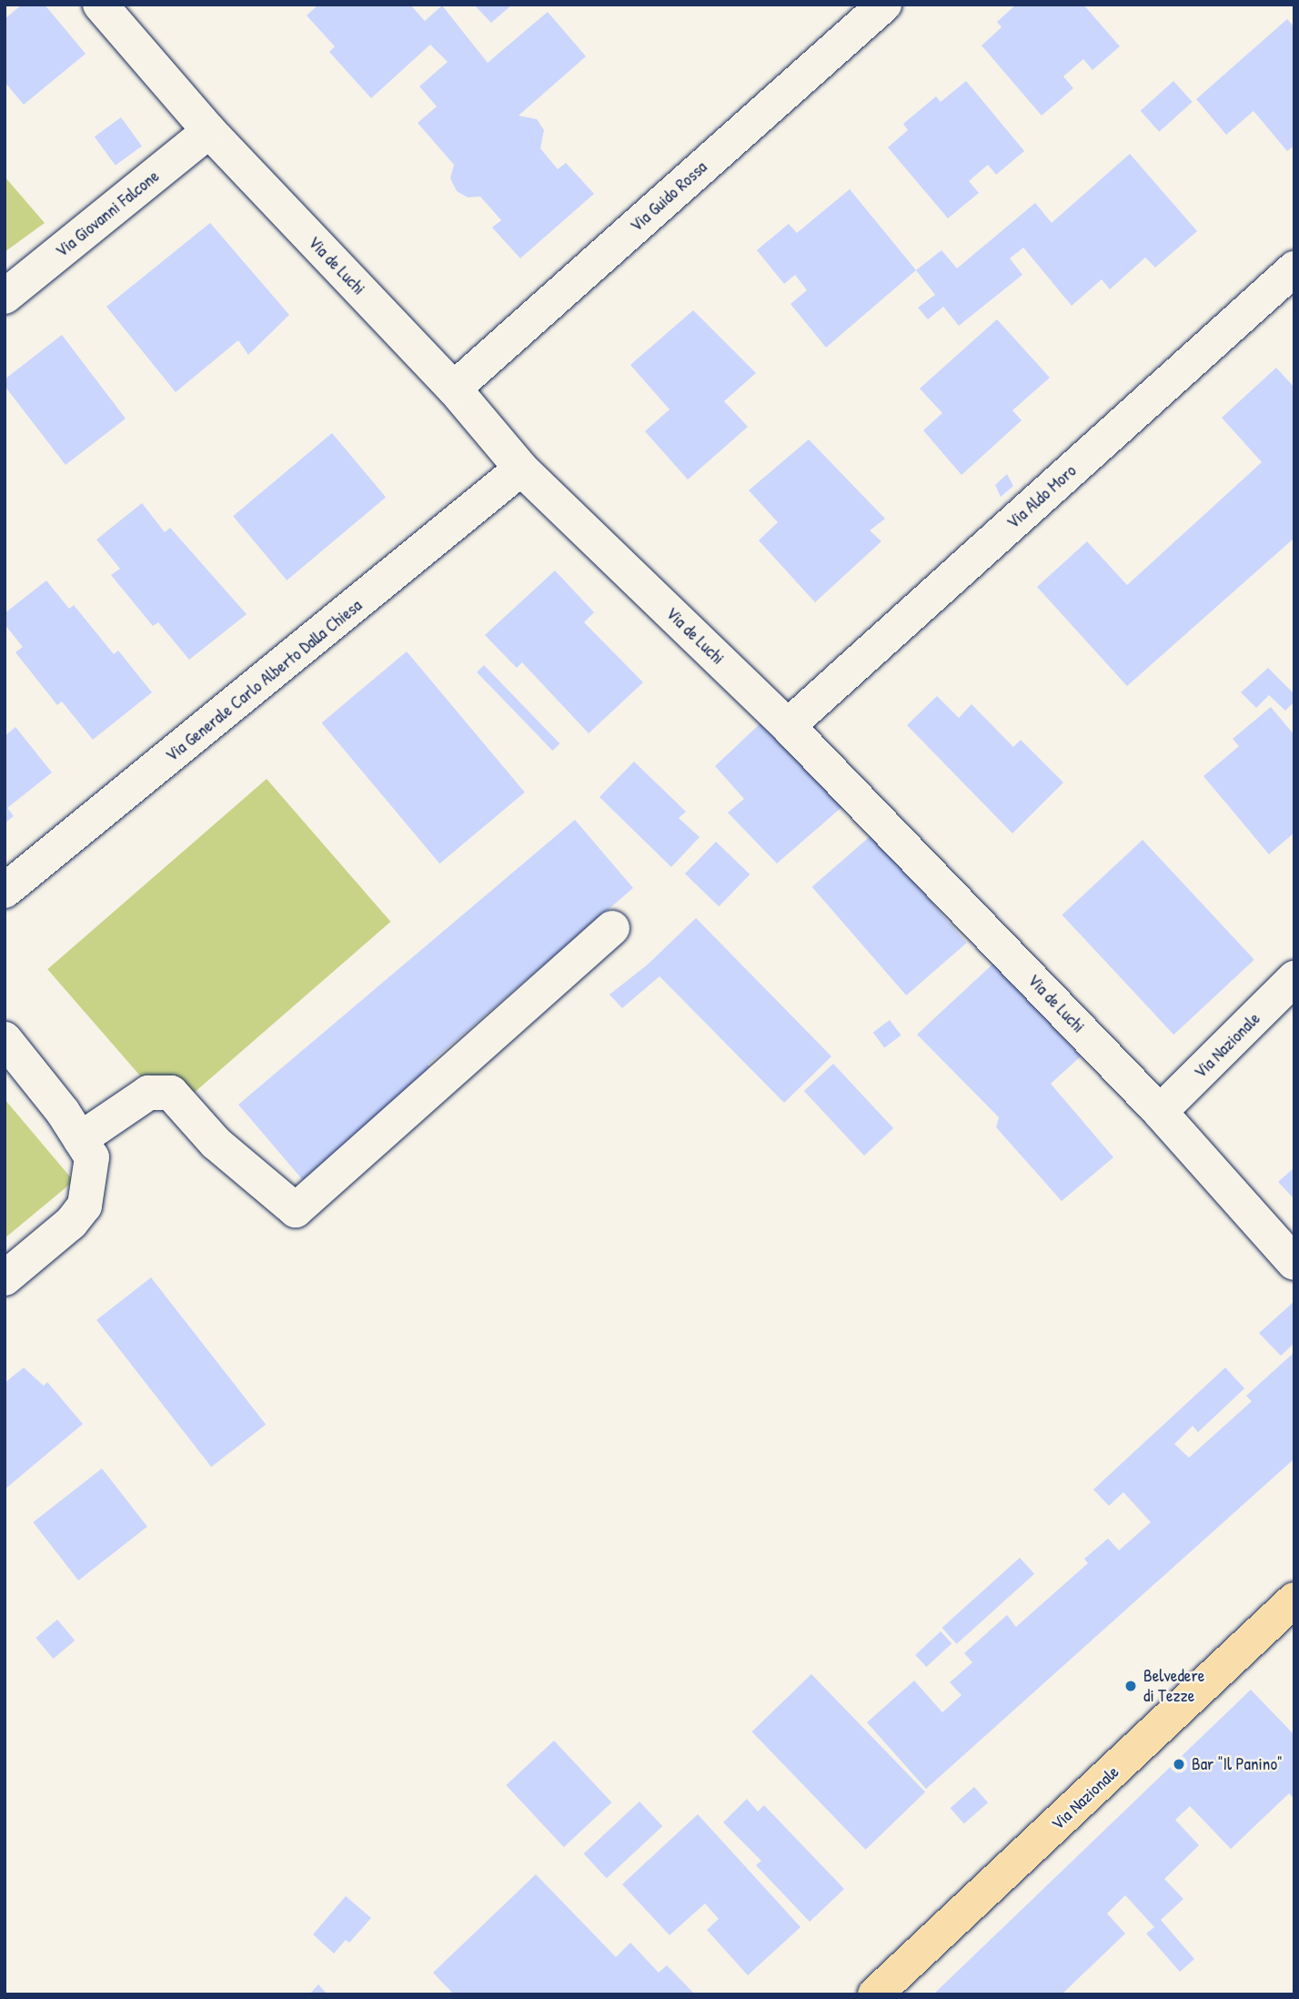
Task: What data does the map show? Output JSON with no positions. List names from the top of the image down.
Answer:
{
  "streets": {
    "main road": ["Via Nazionale"],
    "street": [
      "Via Guido Rossa",
      "Via Giovanni Falcone",
      "Via de Luchi",
      "Via Aldo Moro",
      "Via Generale Carlo Alberto Dalla Chiesa"
    ]
  },
  "crossings": [
    ["Via Guido Rossa", "Via de Luchi"],
    ["Via Giovanni Falcone", "Via de Luchi"],
    ["Via de Luchi", "Via Aldo Moro"],
    ["Via de Luchi", "Via Generale Carlo Alberto Dalla Chiesa"],
    ["Via de Luchi", "Via Nazionale"]
  ],
  "places": ["Belvedere di Tezze", "Bar \"Il Panino\""]
}
